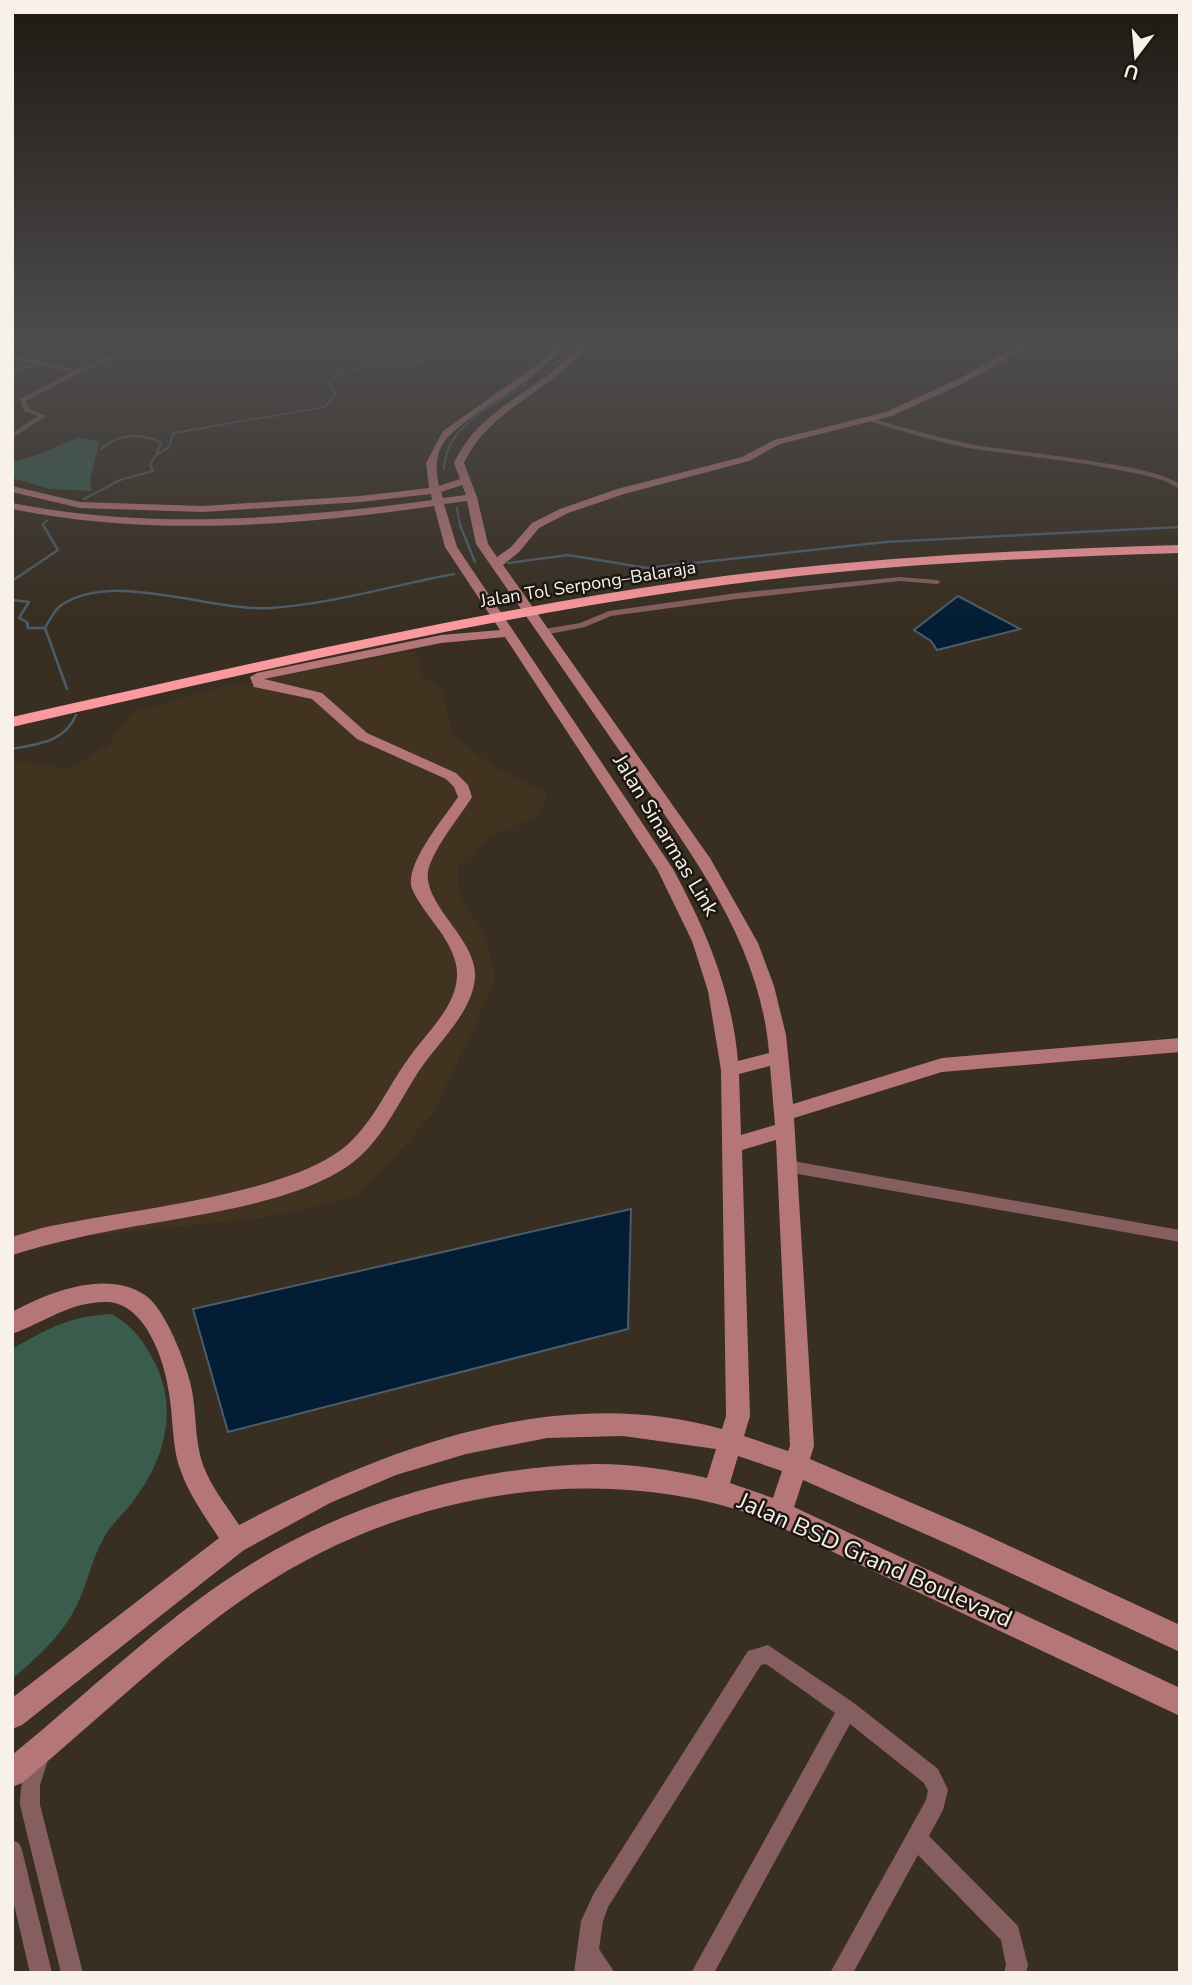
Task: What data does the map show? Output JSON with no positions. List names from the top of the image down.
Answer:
{
  "streets": {
    "highway": ["Jalan Tol Serpong–Balaraja"],
    "street": ["Jalan Sinarmas Link", "Jalan BSD Grand Boulevard"]
  },
  "crossings": [
    ["Jalan Sinarmas Link", "Jalan BSD Grand Boulevard"]
  ],
  "north": "bottom"
}
